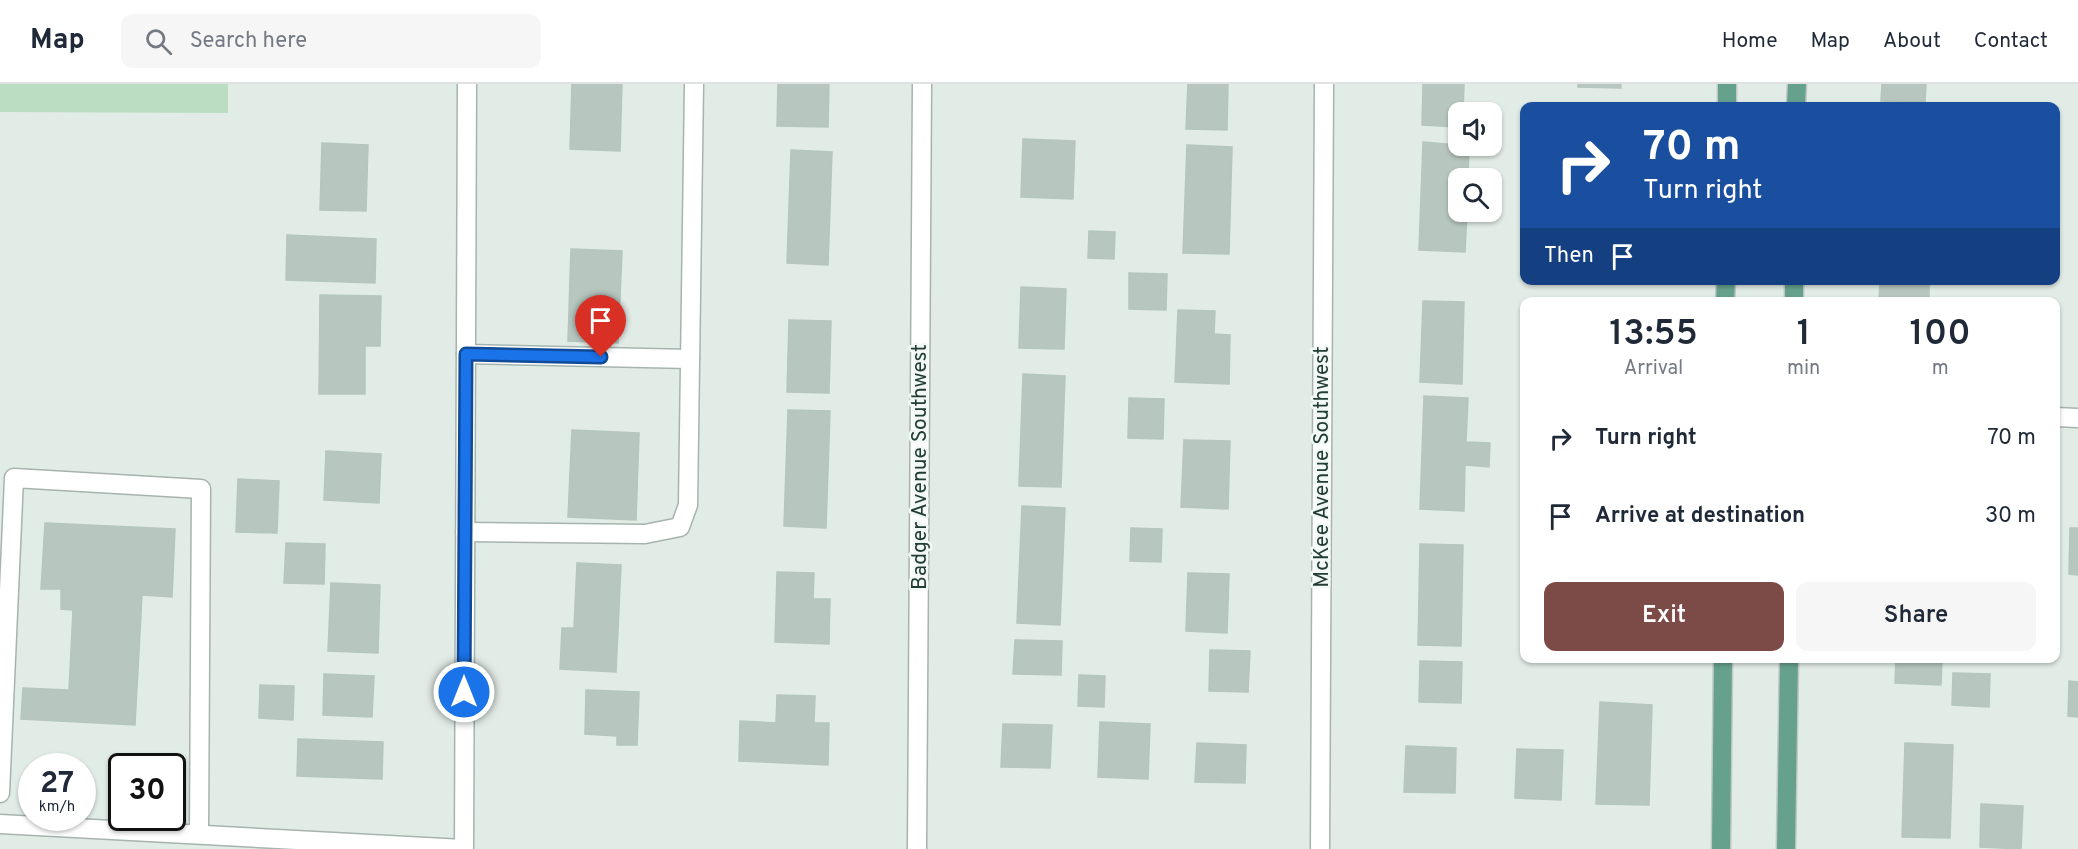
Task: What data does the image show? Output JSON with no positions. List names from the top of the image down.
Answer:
{
  "streets": {
    "street": ["Badger Avenue Southwest", "McKee Avenue Southwest"]
  },
  "page": {
    "header": "Map",
    "search": "Search here",
    "nav": [
      "Home",
      "Map",
      "About",
      "Contact"
    ],
    "turn": ["70 m", "Turn right"],
    "then": "Then",
    "eta": [
      "13:55",
      "Arrival",
      "1",
      "min",
      "100",
      "m"
    ],
    "list": [
      {
        "name": "Turn right",
        "value": "70 m"
      },
      {
        "name": "Arrive at destination",
        "value": "30 m"
      }
    ],
    "buttons": ["Exit", "Share"],
    "speed": "27 km/h",
    "limit": "30"
  }
}
